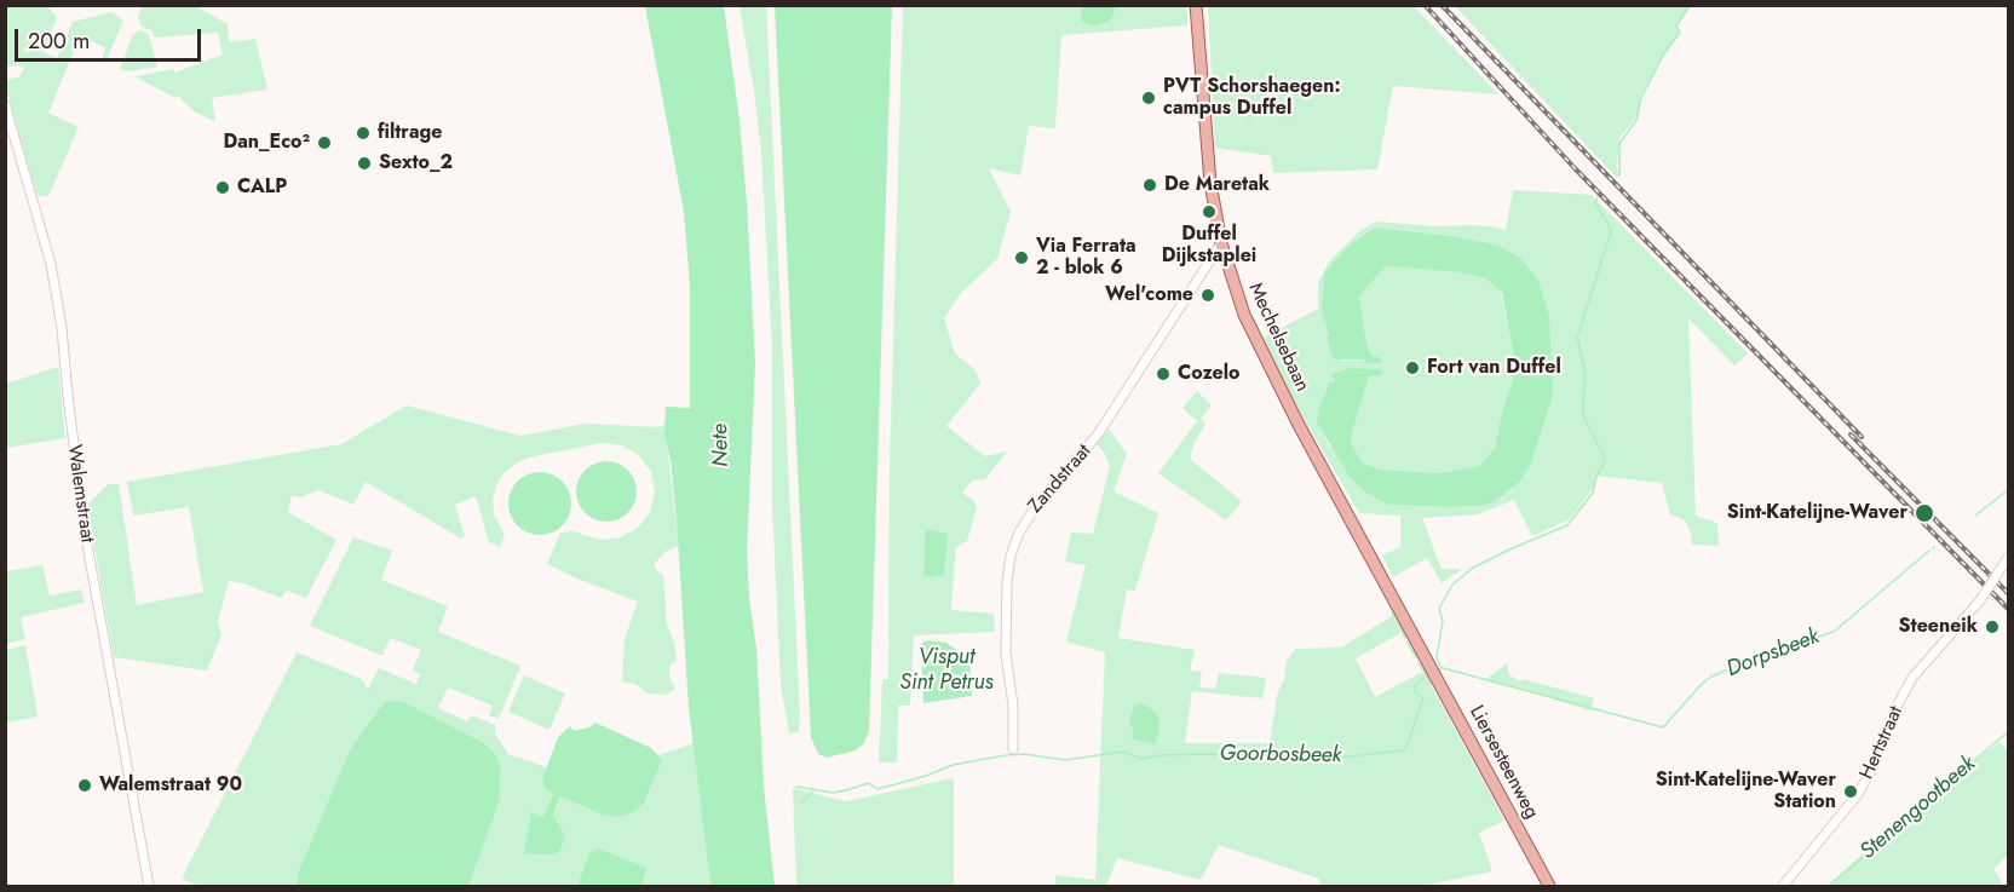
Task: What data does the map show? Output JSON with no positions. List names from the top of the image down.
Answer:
{
  "streets": {
    "main road": ["Mechelsebaan", "Liersesteenweg"],
    "street": ["Zandstraat", "Walemstraat", "Hertstraat"]
  },
  "crossings": [
    ["Mechelsebaan", "Zandstraat"],
    ["Mechelsebaan", "Liersesteenweg"]
  ],
  "water": [
    "Nete",
    "Dorpsbeek",
    "Visput Sint Petrus",
    "Goorbosbeek",
    "Stenengootbeek"
  ],
  "places": [
    "PVT Schorshaegen: campus Duffel",
    "filtrage",
    "Dan_Eco²",
    "Sexto_2",
    "De Maretak",
    "CALP",
    "Duffel Dijkstaplei",
    "Via Ferrata 2 - blok 6",
    "Wel'come",
    "Fort van Duffel",
    "Cozelo",
    "Sint-Katelijne-Waver",
    "Steeneik",
    "Walemstraat 90",
    "Sint-Katelijne-Waver Station"
  ],
  "scale_bar": "200 m"
}
